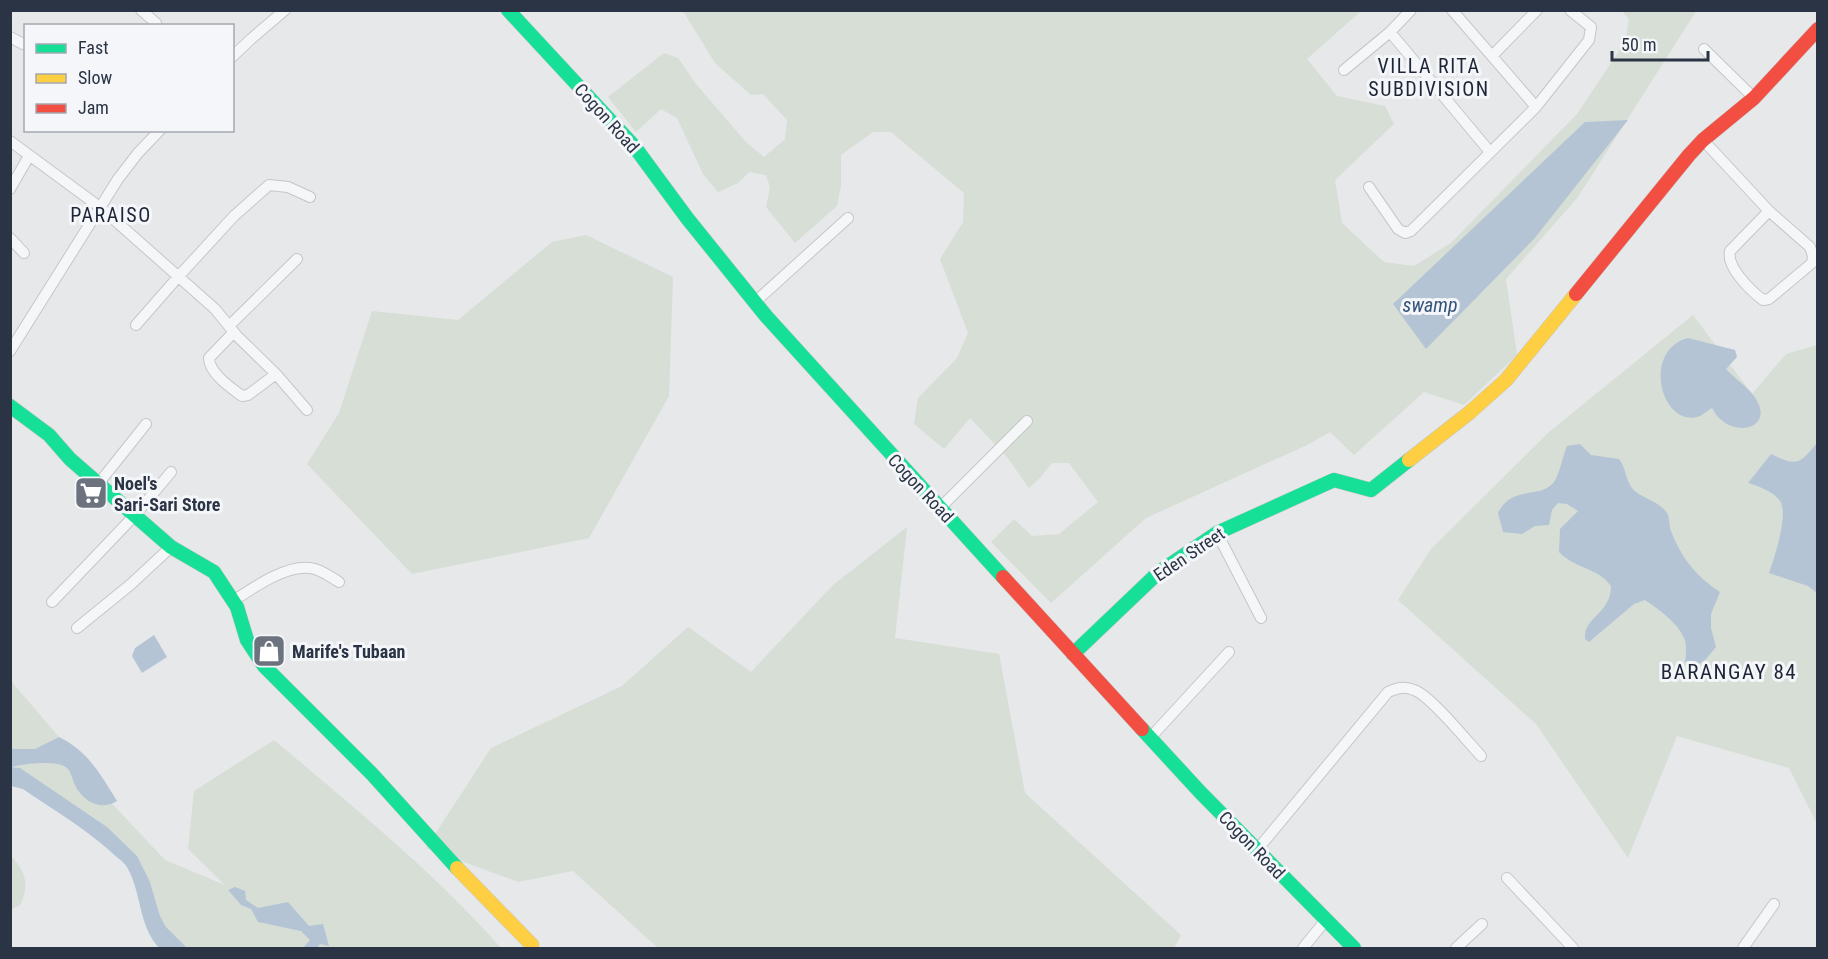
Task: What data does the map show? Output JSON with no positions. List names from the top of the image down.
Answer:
{
  "streets": {
    "street": ["Cogon Road", "Eden Street"]
  },
  "crossings": [
    ["Cogon Road", "Eden Street"]
  ],
  "districts": ["VILLA RITA SUBDIVISION", "PARAISO", "BARANGAY 84"],
  "water": ["swamp"],
  "places": {
    "supermarket": ["Noel's Sari-Sari Store"],
    "shop": ["Marife's Tubaan"]
  },
  "legend": ["Fast", "Slow", "Jam"],
  "scale_bar": "50 m"
}
